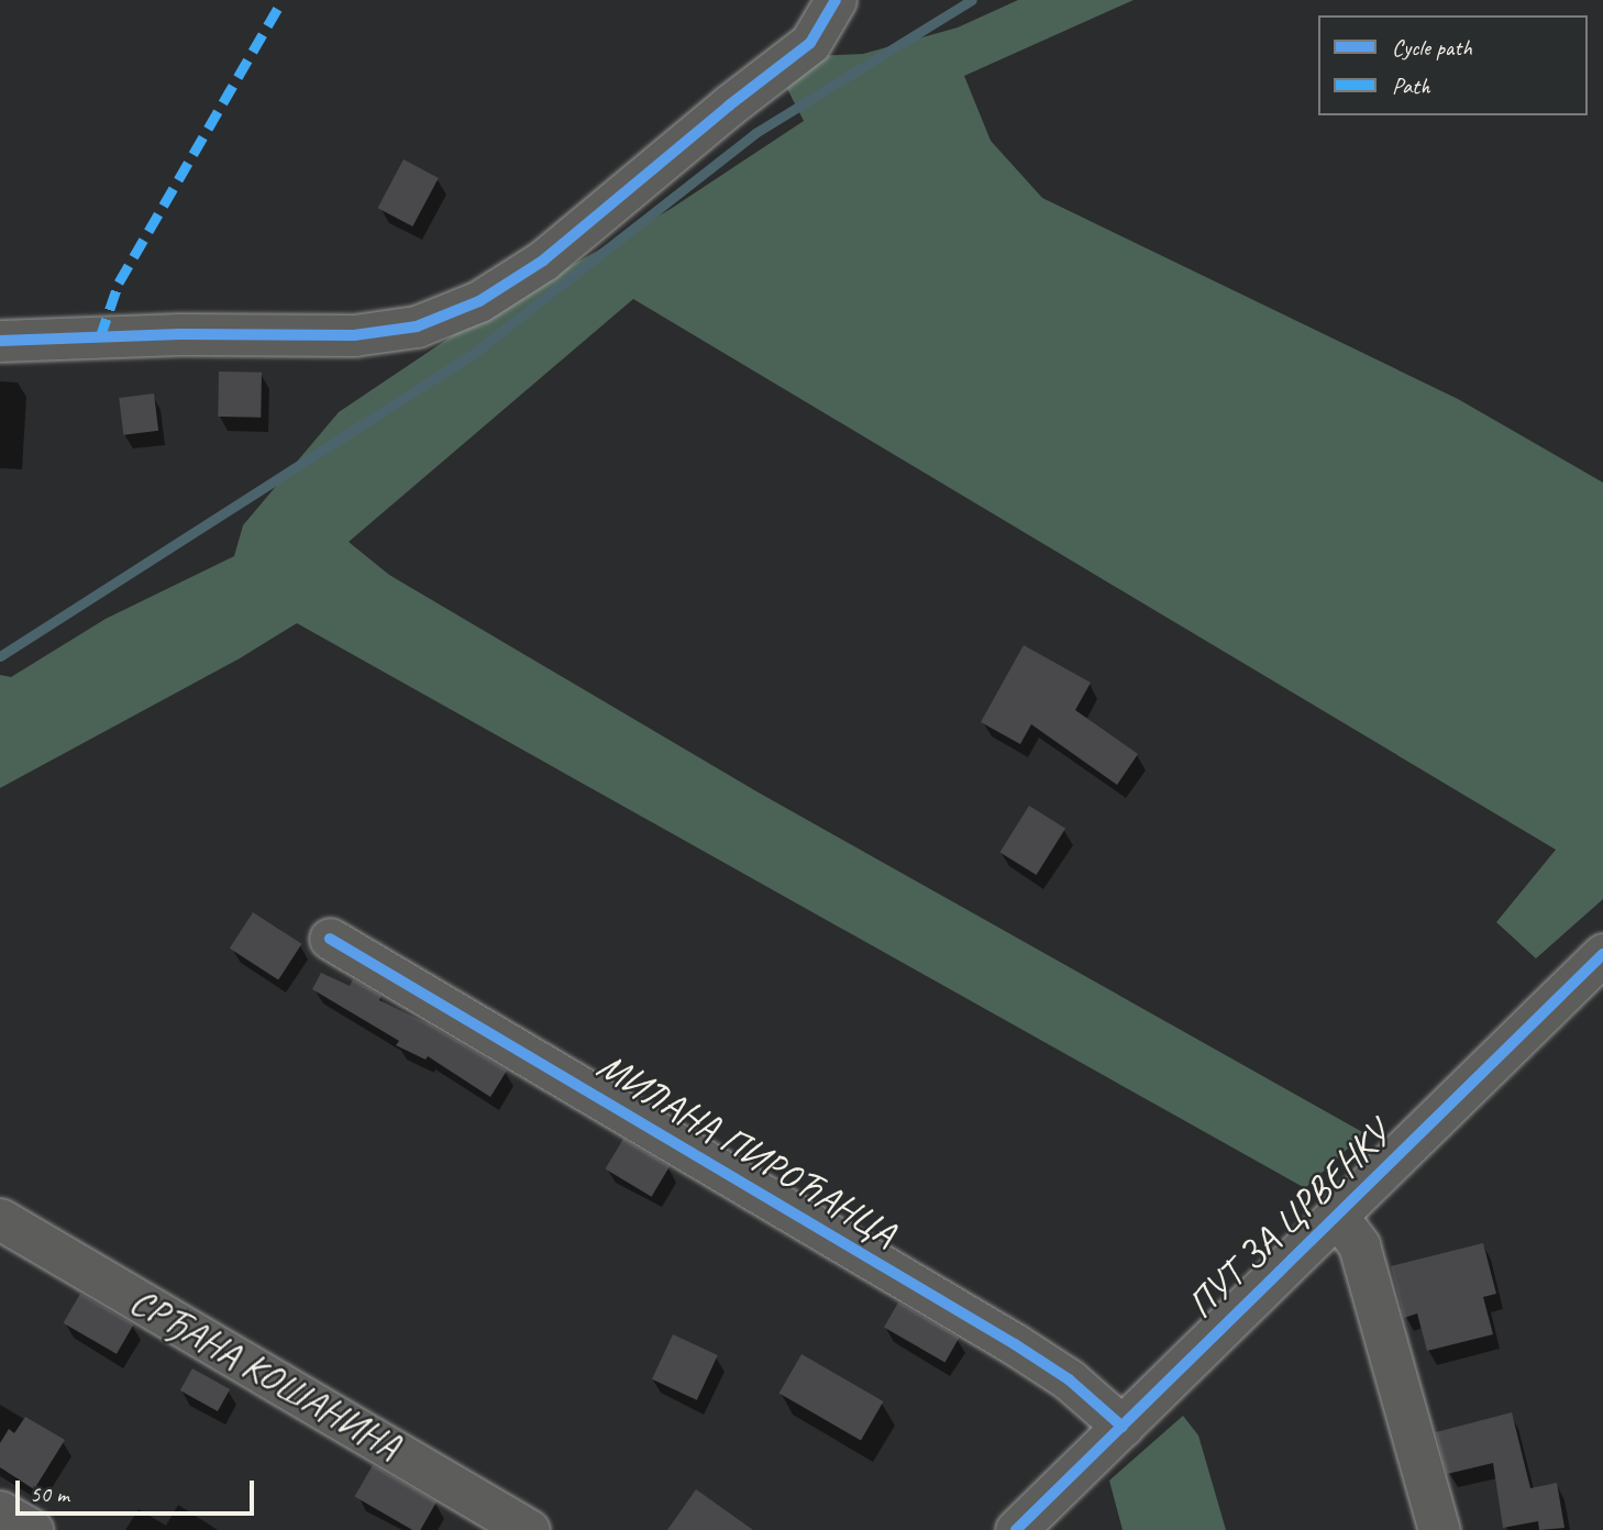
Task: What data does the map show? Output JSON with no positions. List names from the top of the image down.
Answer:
{
  "streets": {
    "street": ["МИЛАНА ПИРОЋАНЦА", "ПУТ ЗА ЦРВЕНКУ", "СРЂАНА КОШАНИНА"]
  },
  "crossings": [
    ["МИЛАНА ПИРОЋАНЦА", "ПУТ ЗА ЦРВЕНКУ"]
  ],
  "legend": ["Cycle path", "Path"],
  "scale_bar": "50 m"
}
